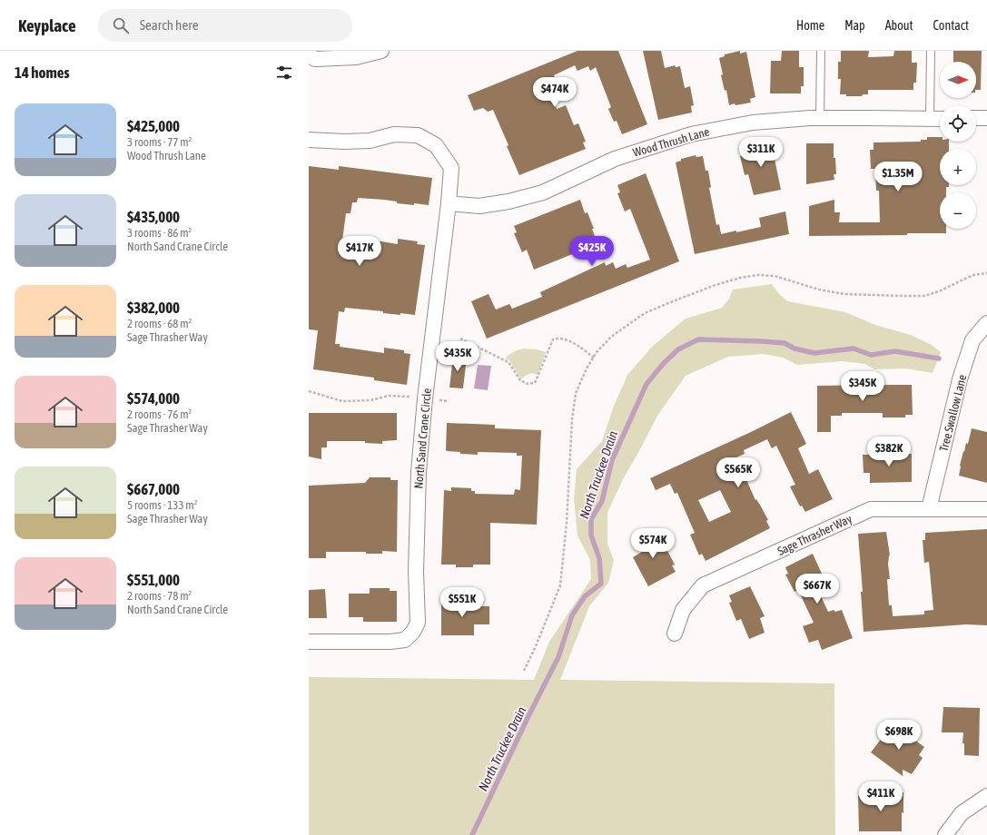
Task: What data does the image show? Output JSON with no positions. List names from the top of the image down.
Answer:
{
  "streets": {
    "street": [
      "Wood Thrush Lane",
      "Tree Swallow Lane",
      "North Sand Crane Circle",
      "Sage Thrasher Way"
    ]
  },
  "crossings": [
    ["Wood Thrush Lane", "North Sand Crane Circle"],
    ["Tree Swallow Lane", "Sage Thrasher Way"]
  ],
  "water": ["North Truckee Drain"],
  "north": "right",
  "page": {
    "header": "Keyplace",
    "search": "Search here",
    "nav": [
      "Home",
      "Map",
      "About",
      "Contact"
    ],
    "heading": "14 homes",
    "map_buttons": ["+", "−"],
    "price": [
      "$474K",
      "$311K",
      "$1.35M",
      "$417K",
      "$425K",
      "$435K",
      "$345K",
      "$382K",
      "$565K",
      "$574K",
      "$667K",
      "$551K",
      "$698K",
      "$411K"
    ],
    "list": [
      {
        "name": "$425,000",
        "note": "3 rooms · 77 m² · Wood Thrush Lane"
      },
      {
        "name": "$435,000",
        "note": "3 rooms · 86 m² · North Sand Crane Circle"
      },
      {
        "name": "$382,000",
        "note": "2 rooms · 68 m² · Sage Thrasher Way"
      },
      {
        "name": "$574,000",
        "note": "2 rooms · 76 m² · Sage Thrasher Way"
      },
      {
        "name": "$667,000",
        "note": "5 rooms · 133 m² · Sage Thrasher Way"
      },
      {
        "name": "$551,000",
        "note": "2 rooms · 78 m² · North Sand Crane Circle"
      }
    ]
  }
}
